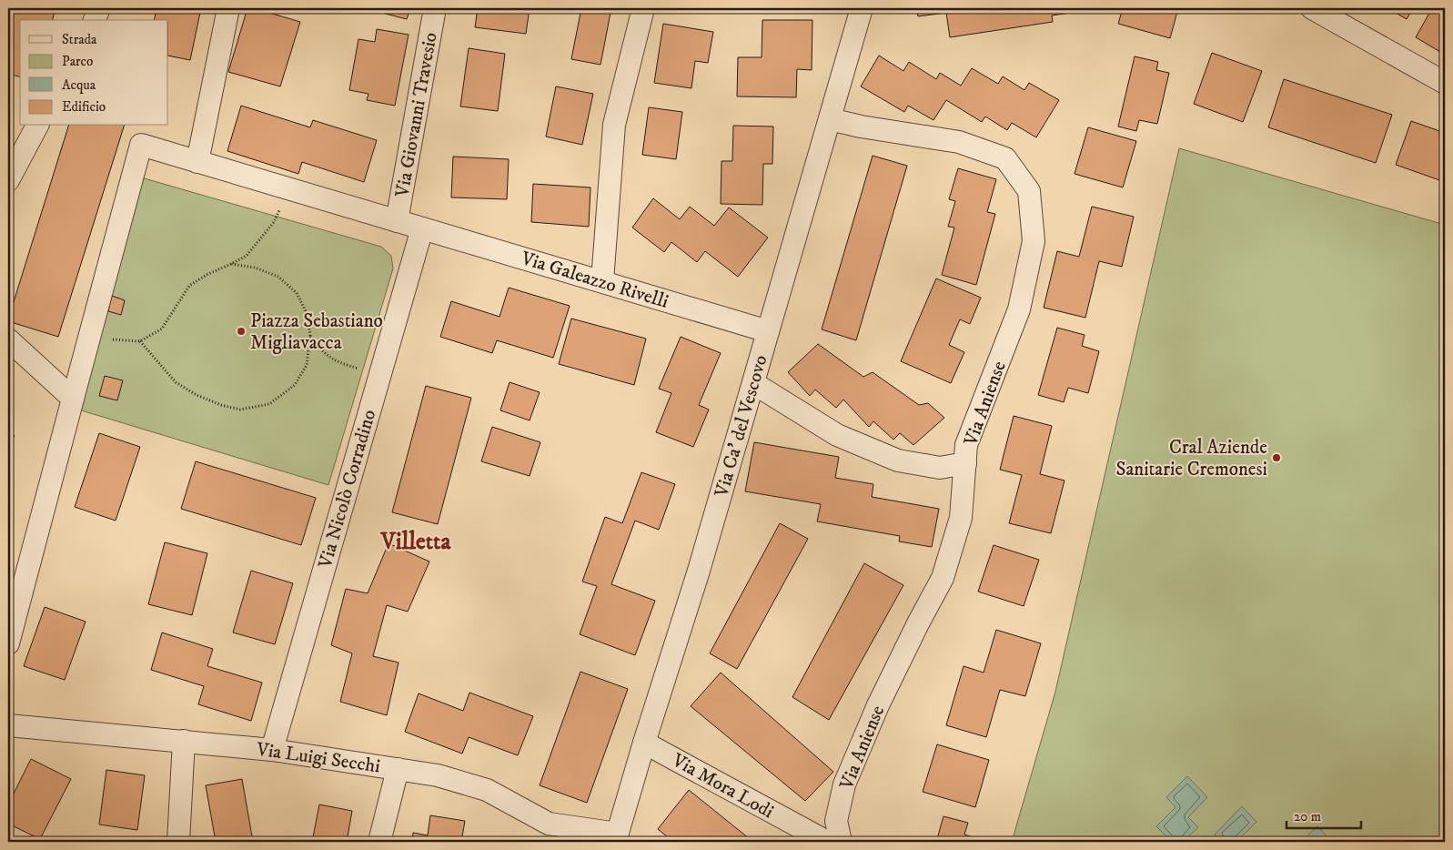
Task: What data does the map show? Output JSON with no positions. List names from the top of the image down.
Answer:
{
  "streets": {
    "street": [
      "Via Giovanni Travesio",
      "Via Galeazzo Rivelli",
      "Via Aniense",
      "Via Ca' del Vescovo",
      "Via Nicolò Corradino",
      "Via Luigi Secchi",
      "Via Mora Lodi"
    ]
  },
  "crossings": [
    ["Via Galeazzo Rivelli", "Via Ca' del Vescovo"],
    ["Via Galeazzo Rivelli", "Via Nicolò Corradino"],
    ["Via Aniense", "Via Ca' del Vescovo"],
    ["Via Ca' del Vescovo", "Via Luigi Secchi"],
    ["Via Ca' del Vescovo", "Via Mora Lodi"],
    ["Via Nicolò Corradino", "Via Luigi Secchi"]
  ],
  "districts": ["Villetta"],
  "places": ["Piazza Sebastiano Migliavacca", "Cral Aziende Sanitarie Cremonesi"],
  "legend": [
    "Strada",
    "Parco",
    "Acqua",
    "Edificio"
  ],
  "scale_bar": "20 m"
}
